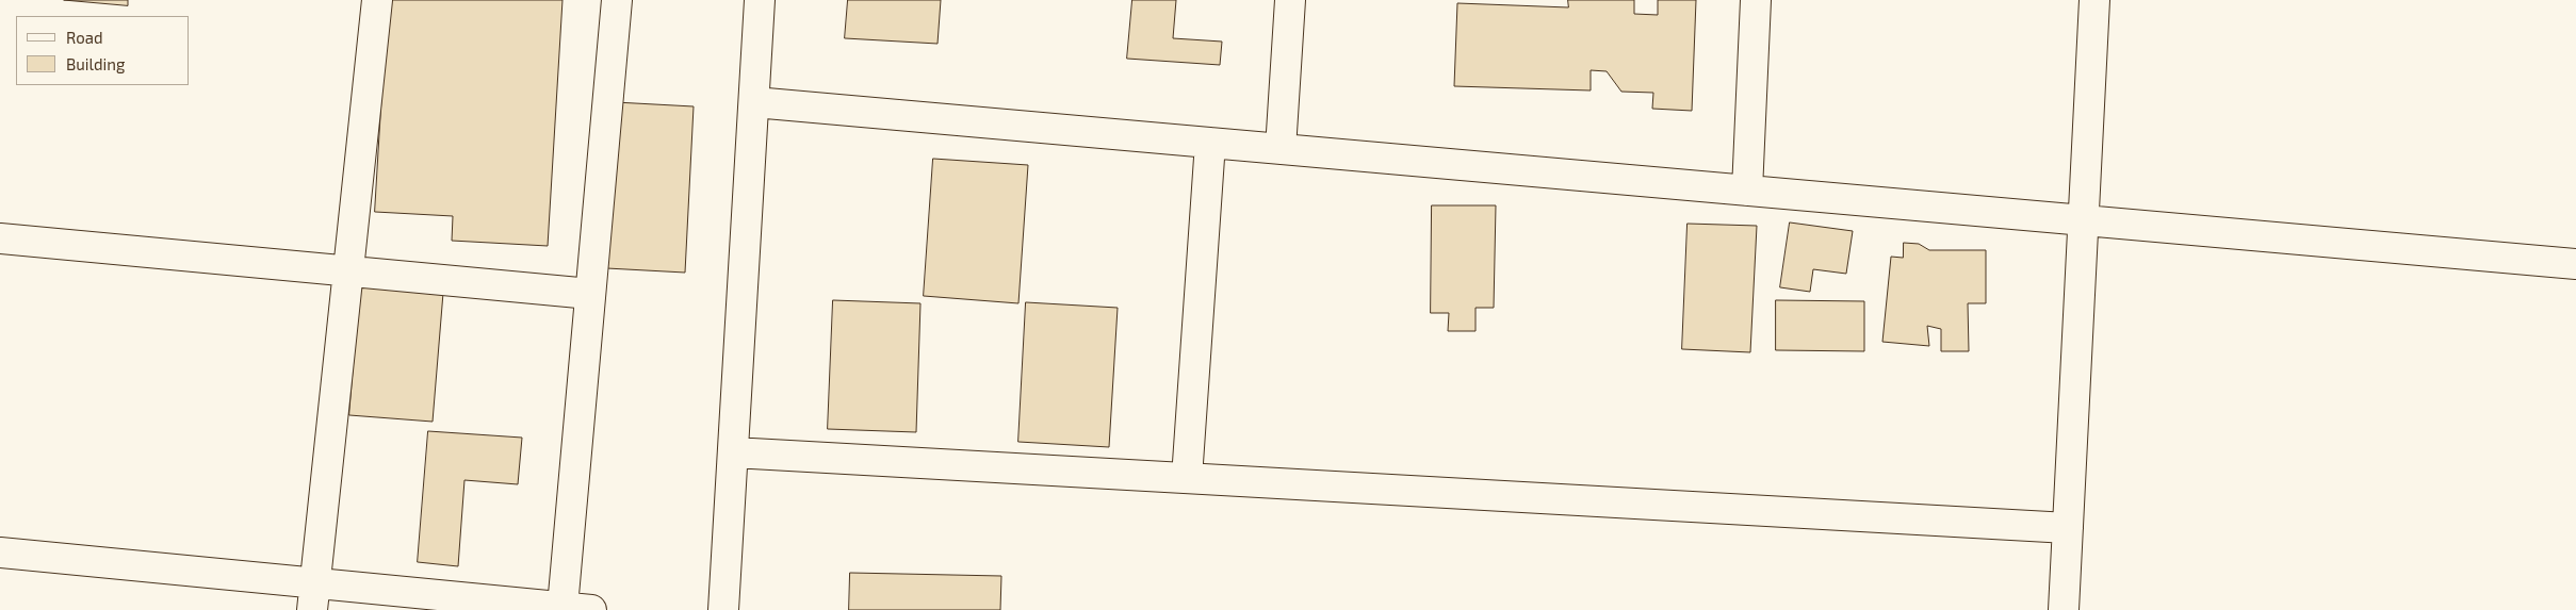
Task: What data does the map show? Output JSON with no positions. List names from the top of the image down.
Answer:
{
  "legend": ["Road", "Building"]
}
